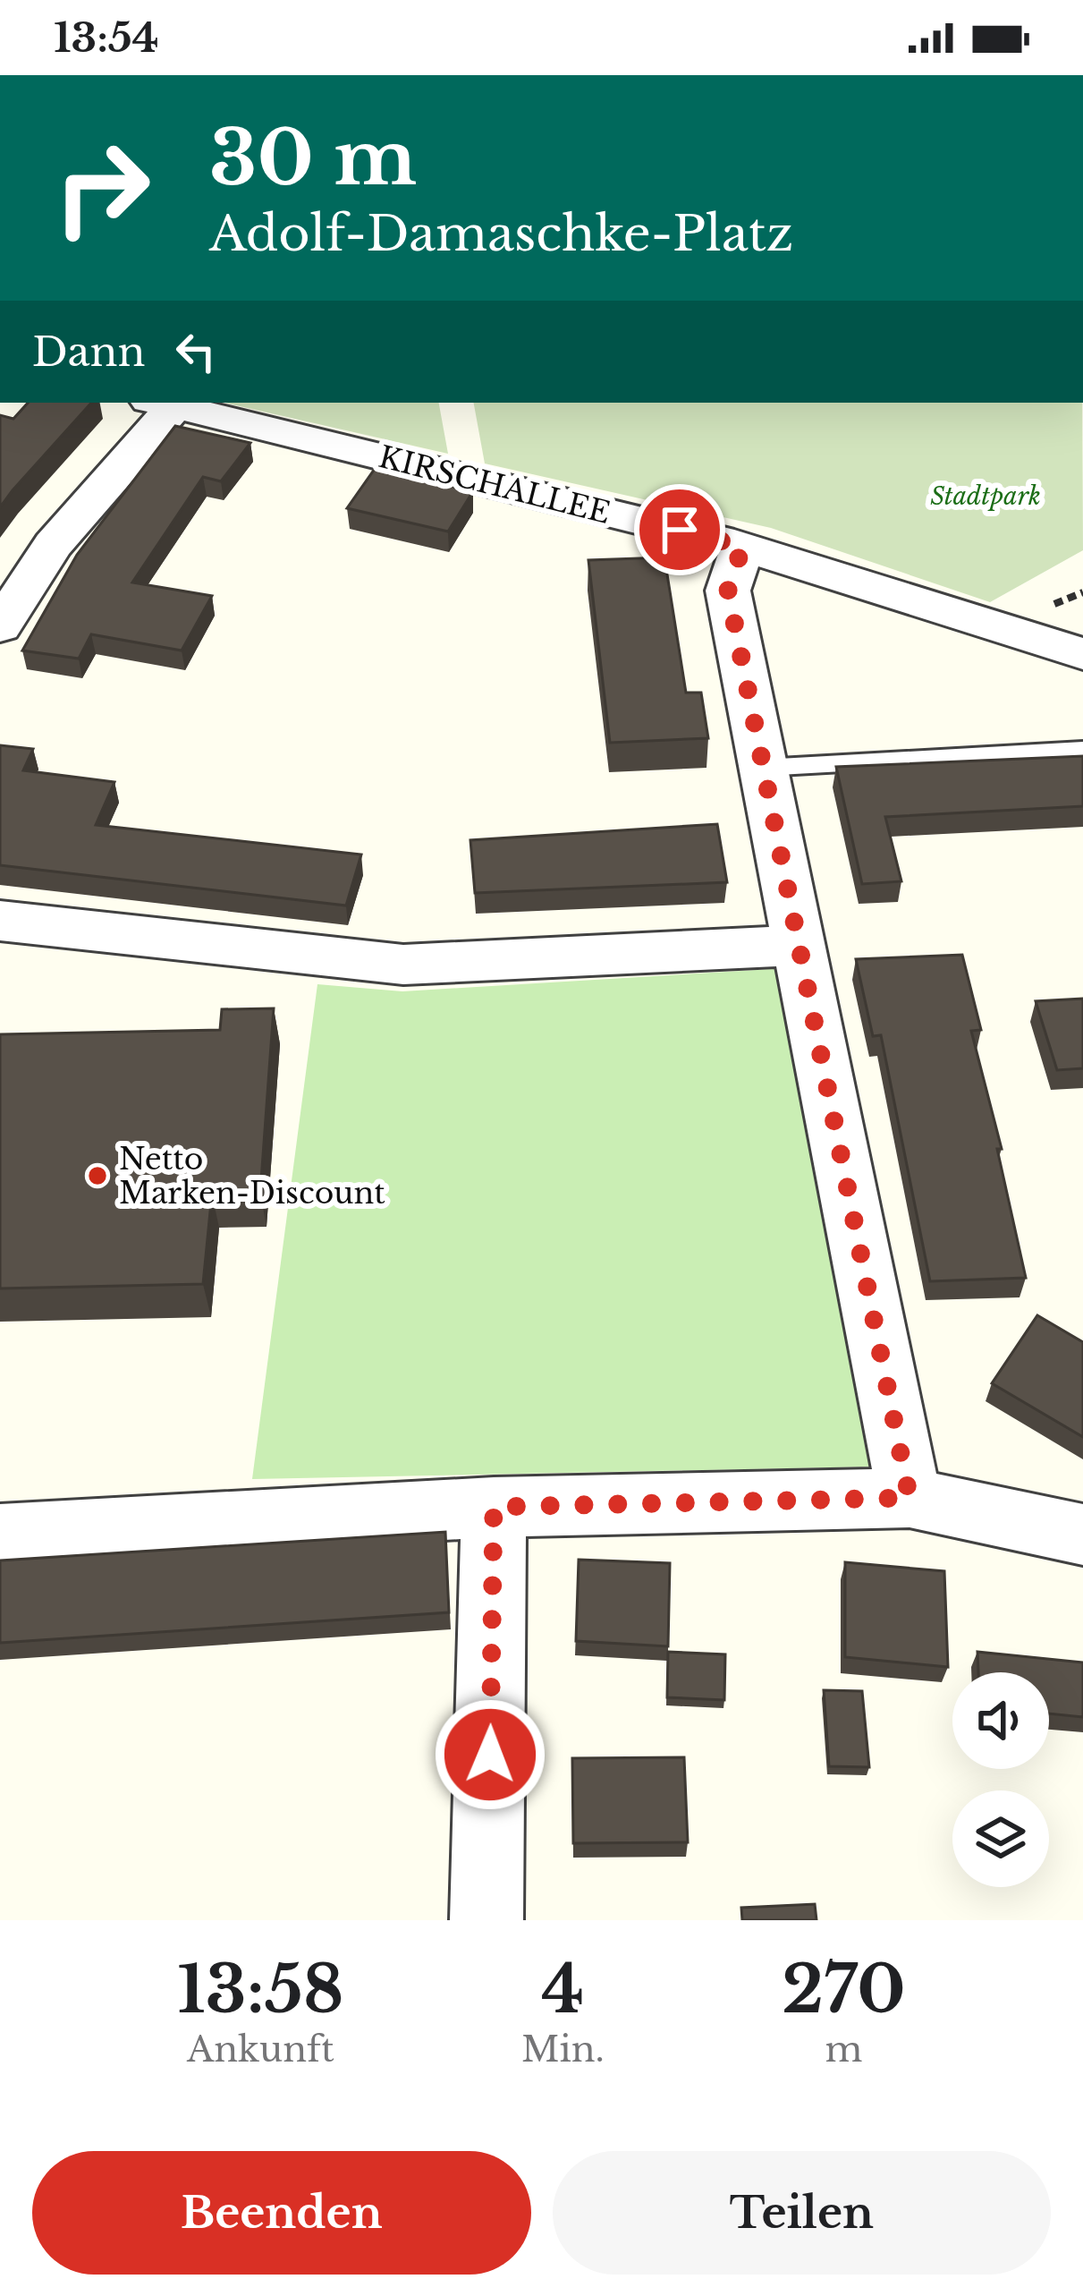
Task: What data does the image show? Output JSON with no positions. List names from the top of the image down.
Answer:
{
  "streets": {
    "street": ["KIRSCHALLEE"]
  },
  "parks": ["Stadtpark"],
  "places": ["Netto Marken-Discount"],
  "page": {
    "status": "13:54",
    "turn": ["30 m", "Adolf-Damaschke-Platz"],
    "then": "Dann",
    "eta": [
      "13:58",
      "Ankunft",
      "4",
      "Min.",
      "270",
      "m"
    ],
    "buttons": ["Beenden", "Teilen"]
  }
}
